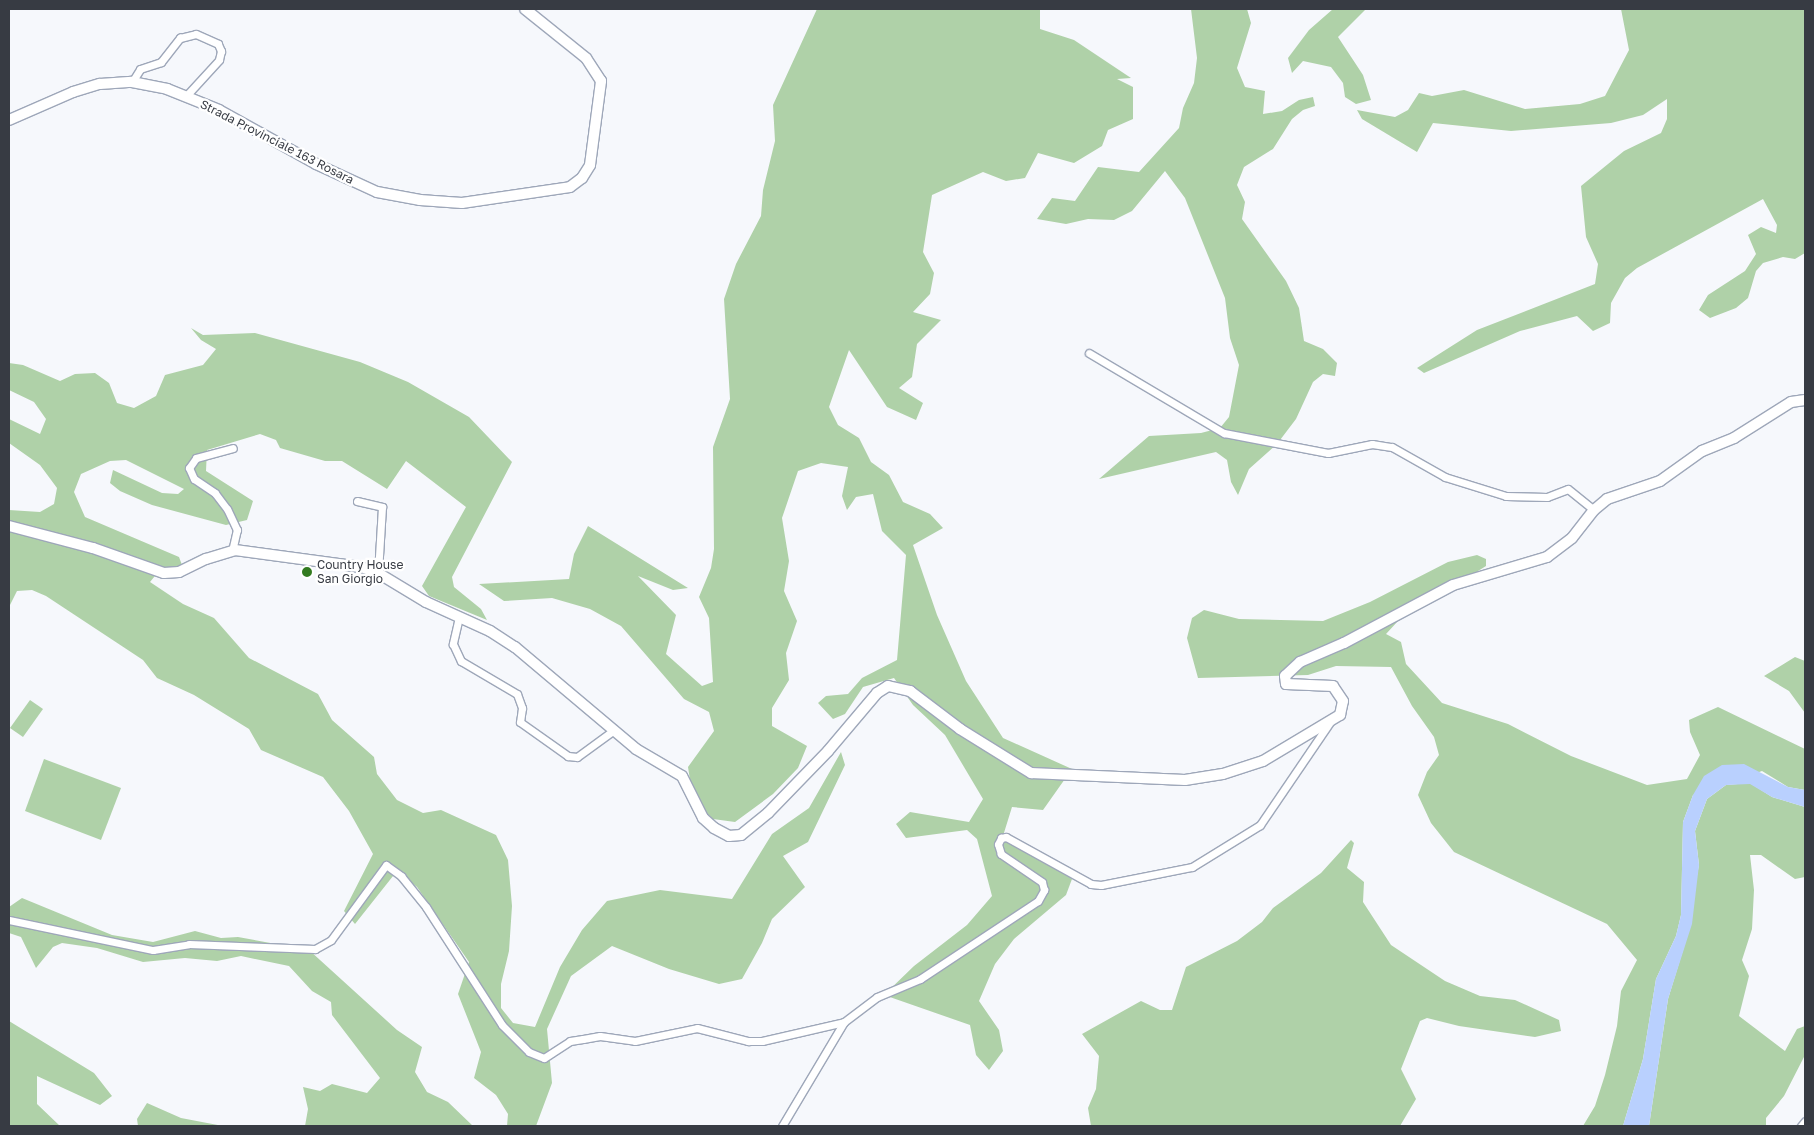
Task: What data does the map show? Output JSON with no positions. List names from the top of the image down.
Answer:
{
  "streets": {
    "street": ["Strada Provinciale 163 Rosara"]
  },
  "places": ["Country House San Giorgio"]
}
